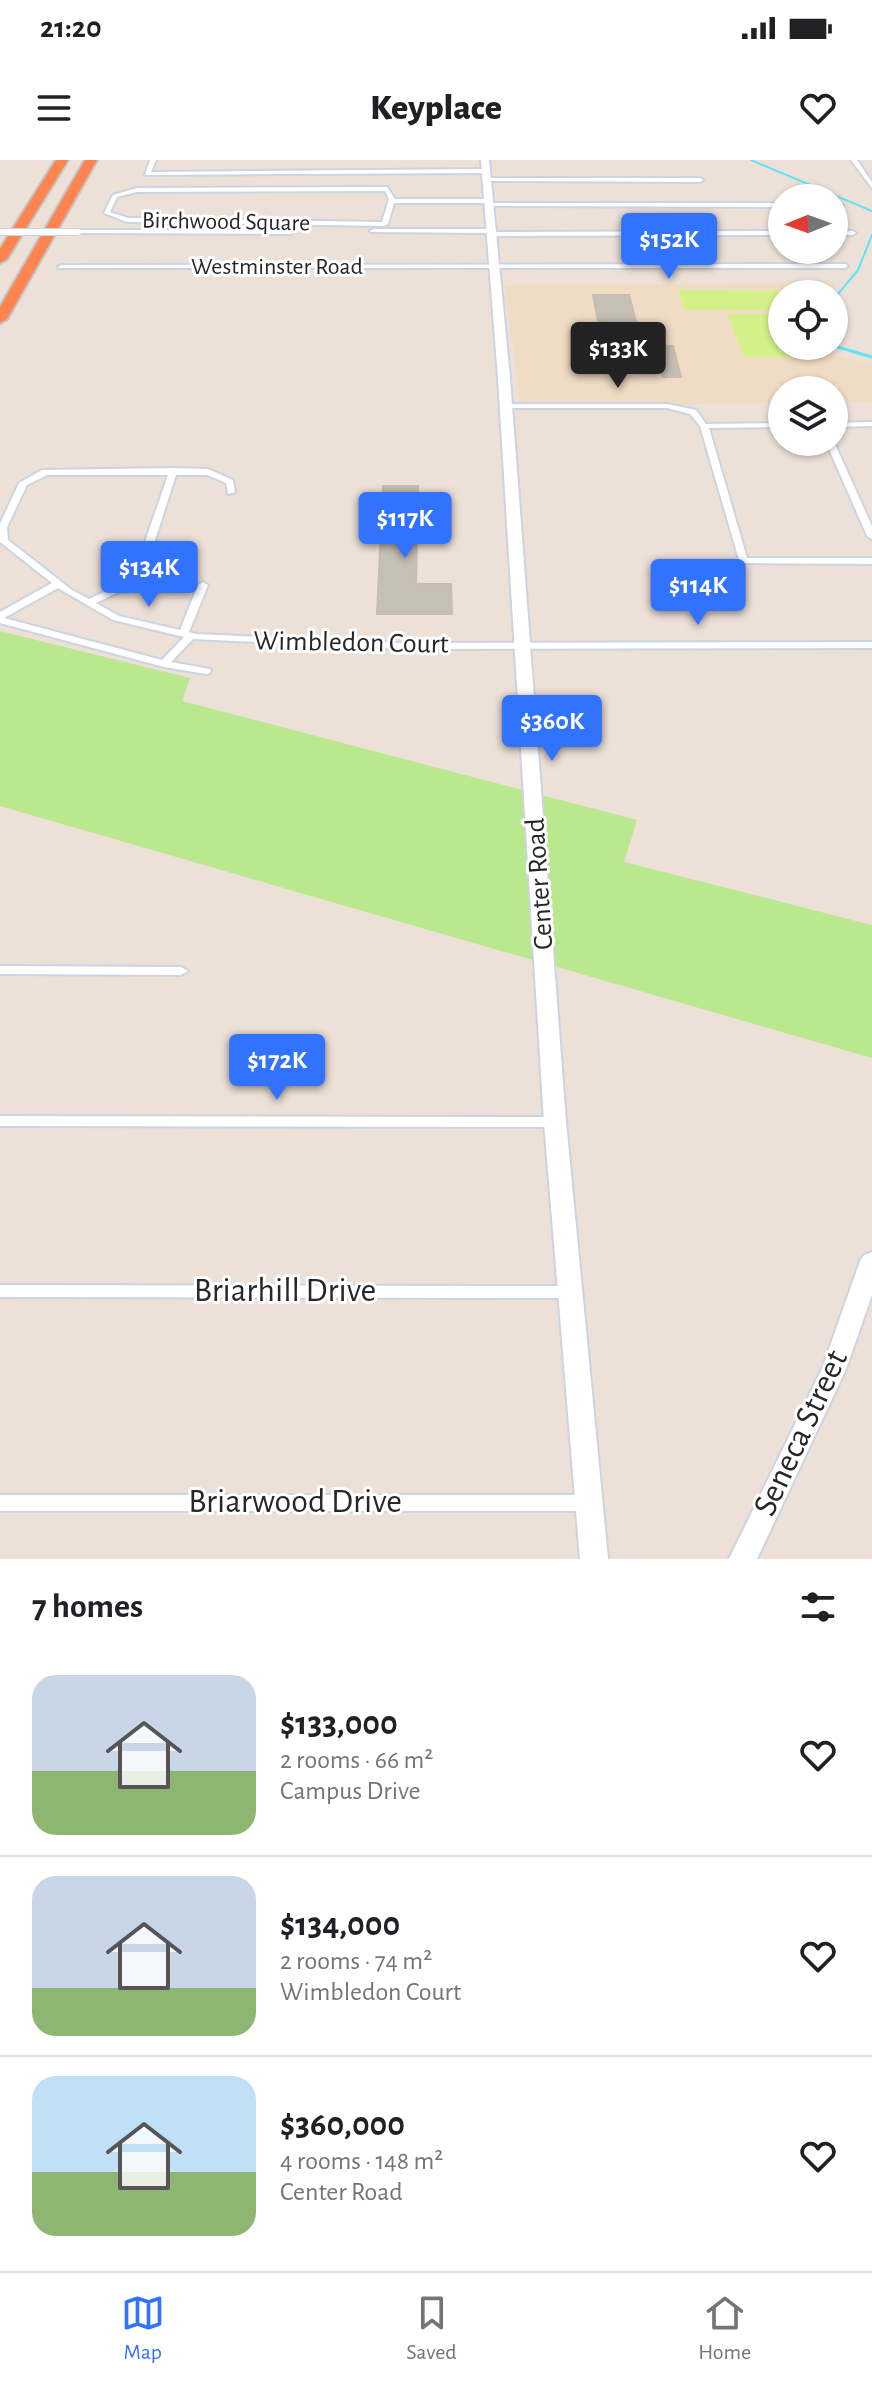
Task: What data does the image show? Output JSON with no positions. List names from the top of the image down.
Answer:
{
  "streets": {
    "main road": ["Center Road", "Seneca Street"],
    "street": [
      "Birchwood Square",
      "Westminster Road",
      "Wimbledon Court",
      "Briarhill Drive",
      "Briarwood Drive"
    ]
  },
  "crossings": [
    ["Birchwood Square", "Center Road"],
    ["Westminster Road", "Center Road"],
    ["Wimbledon Court", "Center Road"],
    ["Center Road", "Briarhill Drive"],
    ["Center Road", "Briarwood Drive"]
  ],
  "north": "left",
  "page": {
    "status": "21:20",
    "header": "Keyplace",
    "price": [
      "$152K",
      "$133K",
      "$117K",
      "$134K",
      "$114K",
      "$360K",
      "$172K"
    ],
    "heading": "7 homes",
    "list": [
      {
        "name": "$133,000",
        "note": "2 rooms · 66 m² · Campus Drive"
      },
      {
        "name": "$134,000",
        "note": "2 rooms · 74 m² · Wimbledon Court"
      },
      {
        "name": "$360,000",
        "note": "4 rooms · 148 m² · Center Road"
      }
    ],
    "tabs": ["Map", "Saved", "Home"]
  }
}
